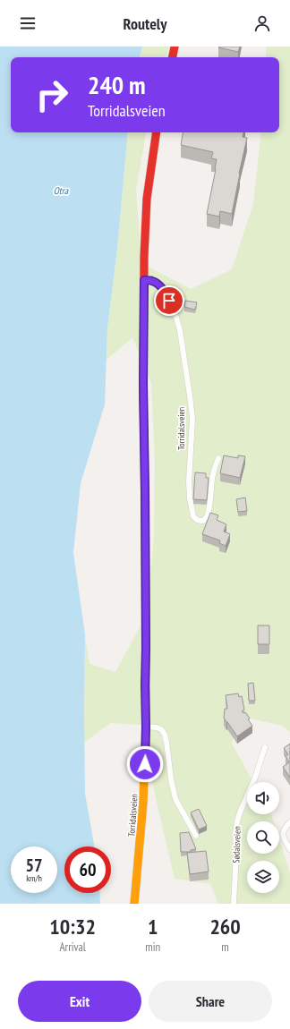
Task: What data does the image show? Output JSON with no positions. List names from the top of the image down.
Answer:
{
  "streets": {
    "main road": ["Torridalsveien"],
    "lane": ["Sødalsveien"]
  },
  "water": ["Otra"],
  "page": {
    "header": "Routely",
    "turn": ["240 m", "Torridalsveien"],
    "speed": "57 km/h",
    "limit": "60",
    "eta": [
      "10:32",
      "Arrival",
      "1",
      "min",
      "260",
      "m"
    ],
    "buttons": ["Exit", "Share"]
  }
}
